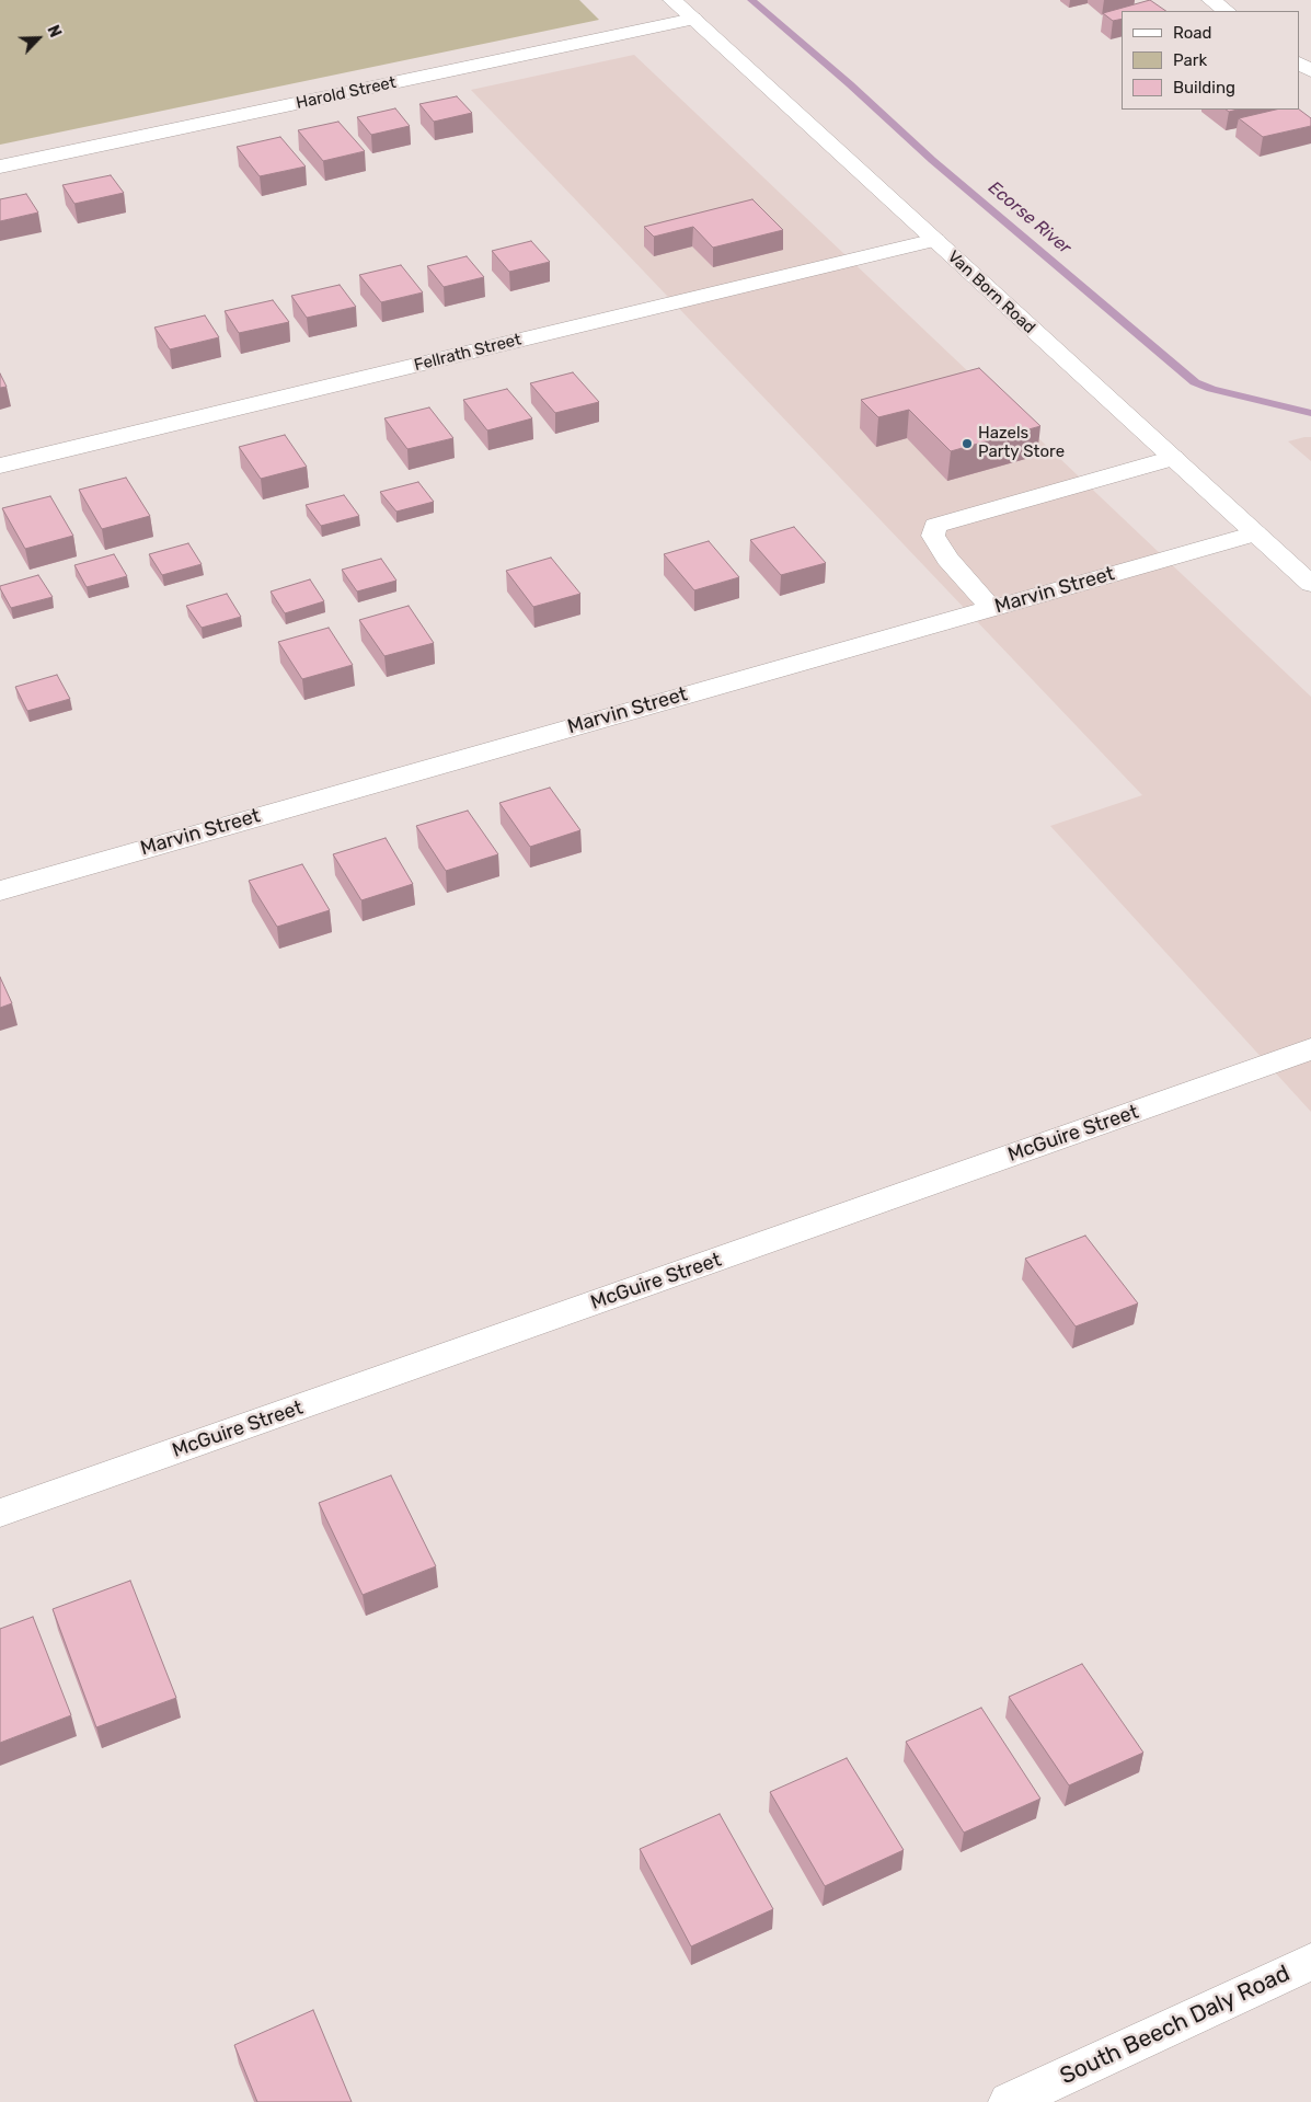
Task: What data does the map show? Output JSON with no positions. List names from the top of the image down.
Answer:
{
  "streets": {
    "street": [
      "Harold Street",
      "Van Born Road",
      "Fellrath Street",
      "Marvin Street",
      "McGuire Street",
      "South Beech Daly Road"
    ]
  },
  "crossings": [
    ["Harold Street", "Van Born Road"],
    ["Van Born Road", "Fellrath Street"],
    ["Van Born Road", "Marvin Street"]
  ],
  "water": ["Ecorse River"],
  "places": ["Hazels Party Store"],
  "legend": ["Road", "Park", "Building"],
  "north": "top right"
}
